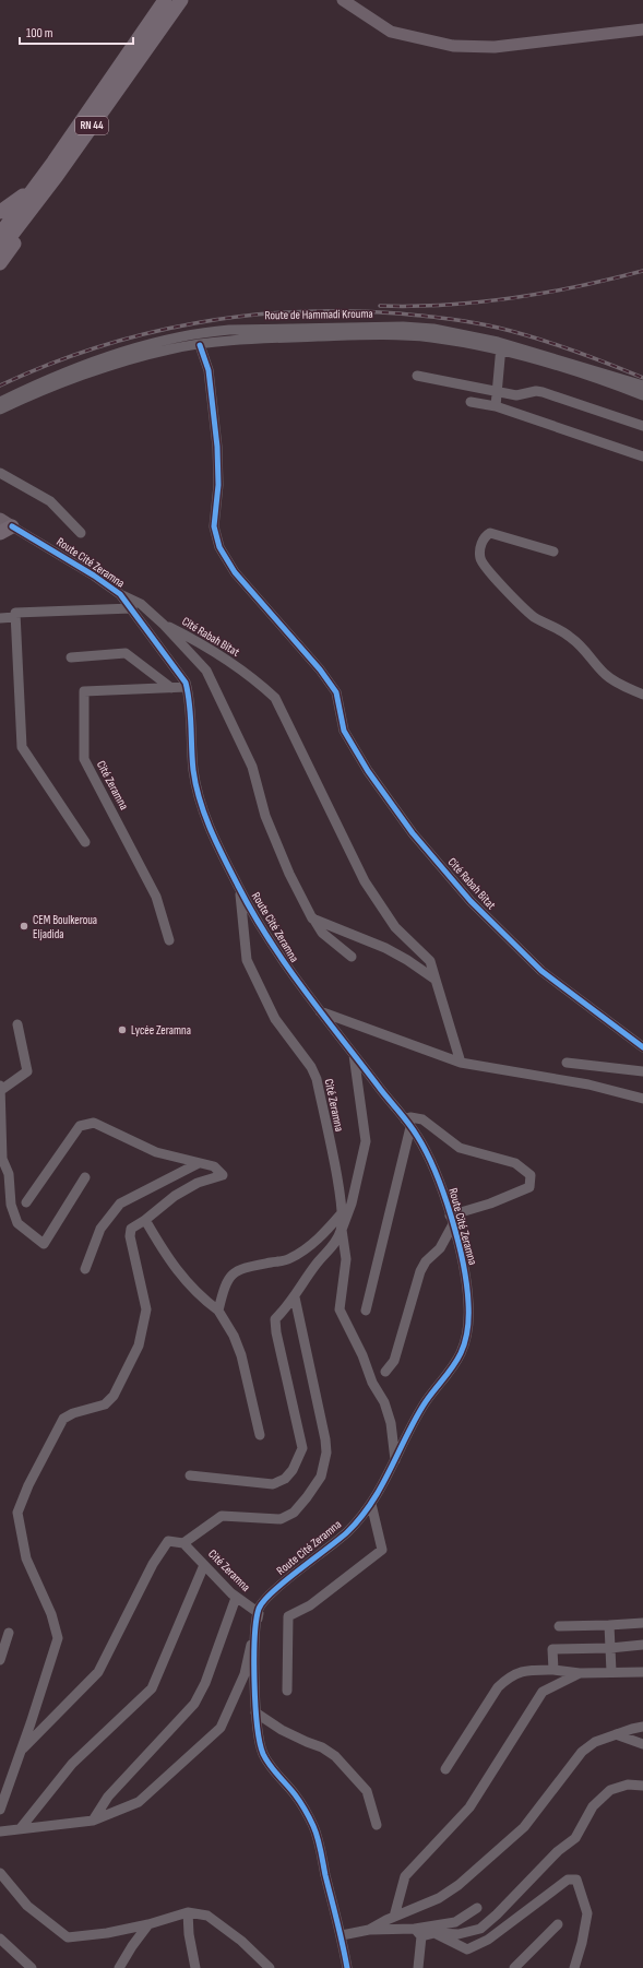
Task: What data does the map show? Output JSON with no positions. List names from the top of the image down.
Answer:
{
  "streets": {
    "highway": ["RN 44"],
    "main road": ["Route Cité Zeramna"],
    "street": ["Route de Hammadi Krouma", "Cité Rabah Bitat", "Cité Zeramna"]
  },
  "crossings": [
    ["Route de Hammadi Krouma", "Cité Rabah Bitat"],
    ["Route Cité Zeramna", "Cité Rabah Bitat"],
    ["Route Cité Zeramna", "Cité Zeramna"]
  ],
  "places": ["CEM Boulkeroua Eljadida", "Lycée Zeramna"],
  "scale_bar": "100 m"
}
